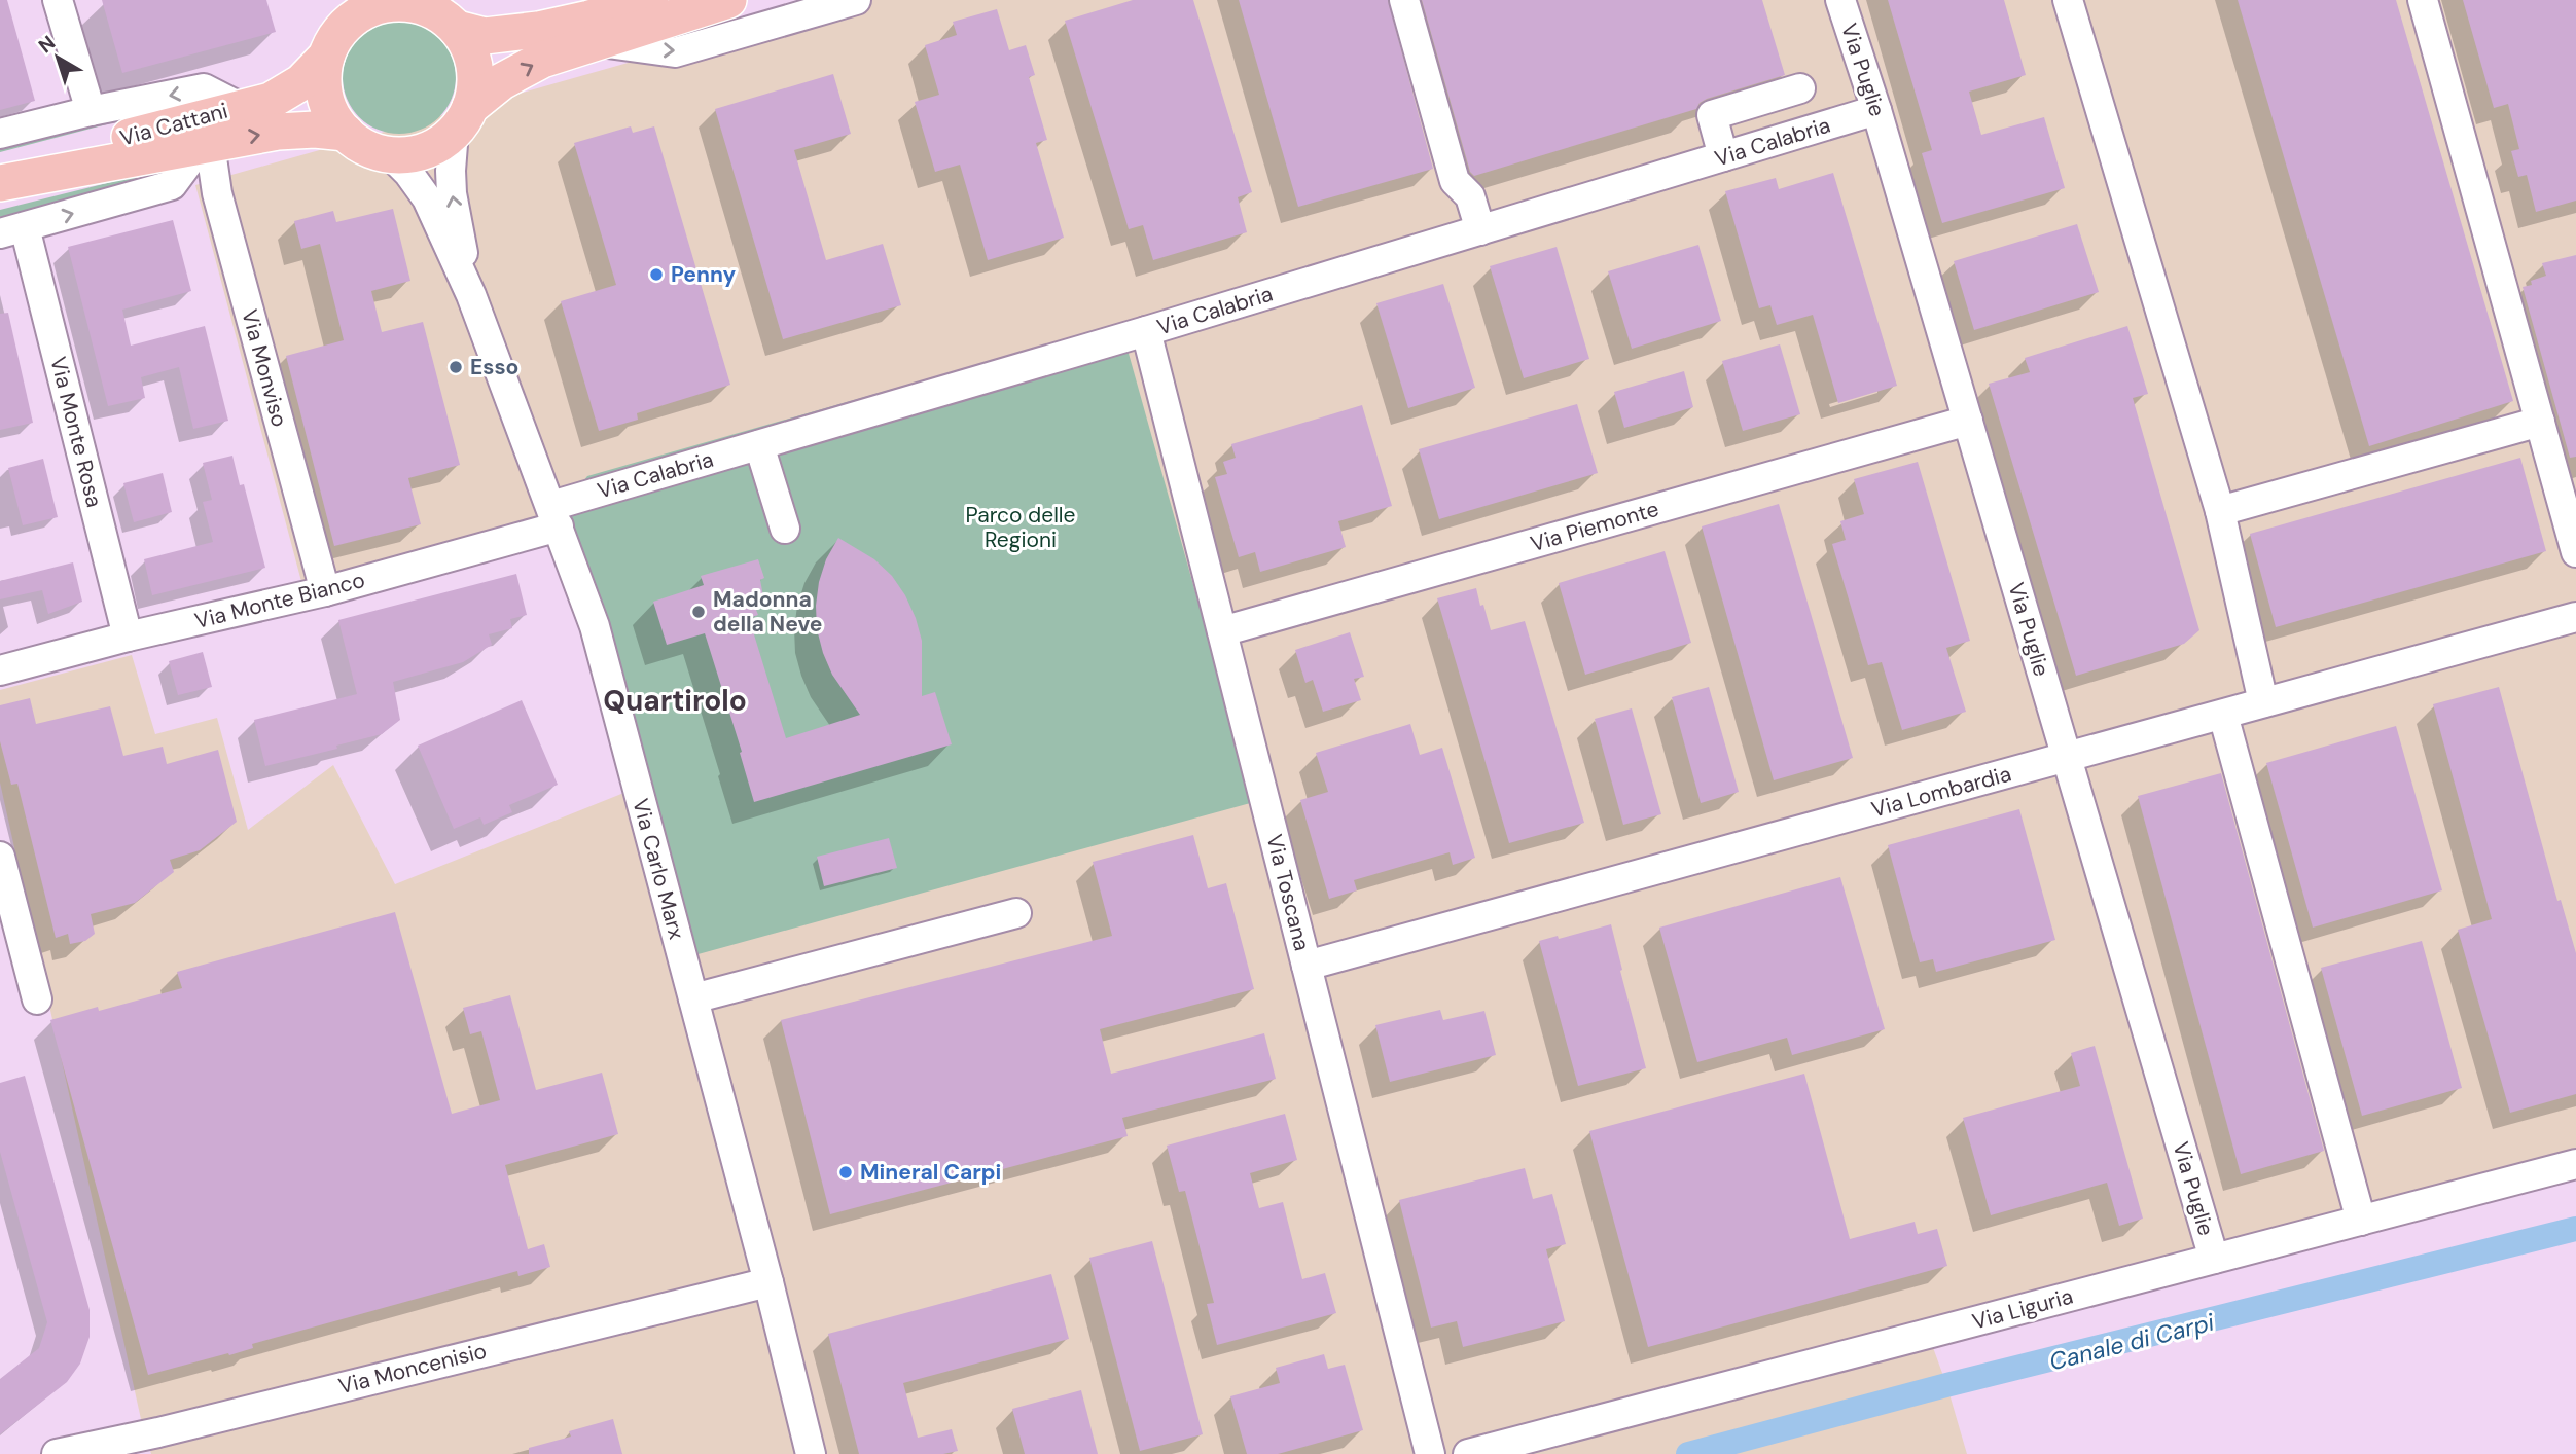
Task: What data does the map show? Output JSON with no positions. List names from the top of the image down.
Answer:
{
  "streets": {
    "main road": ["Via Cattani", "Via Carlo Marx"],
    "street": [
      "Via Puglie",
      "Via Calabria",
      "Via Monviso",
      "Via Monte Rosa",
      "Via Piemonte",
      "Via Monte Bianco",
      "Via Lombardia",
      "Via Toscana",
      "Via Liguria",
      "Via Moncenisio"
    ]
  },
  "crossings": [
    ["Via Puglie", "Via Calabria"],
    ["Via Puglie", "Via Piemonte"],
    ["Via Puglie", "Via Lombardia"],
    ["Via Puglie", "Via Liguria"],
    ["Via Cattani", "Via Monviso"],
    ["Via Cattani", "Via Carlo Marx"],
    ["Via Calabria", "Via Monte Bianco"],
    ["Via Calabria", "Via Carlo Marx"],
    ["Via Calabria", "Via Toscana"],
    ["Via Monviso", "Via Monte Bianco"],
    ["Via Monte Rosa", "Via Monte Bianco"],
    ["Via Piemonte", "Via Toscana"],
    ["Via Monte Bianco", "Via Carlo Marx"],
    ["Via Lombardia", "Via Toscana"],
    ["Via Carlo Marx", "Via Moncenisio"]
  ],
  "districts": ["Quartirolo"],
  "water": ["Canale di Carpi"],
  "parks": ["Parco delle Regioni"],
  "places": [
    "Penny",
    "Esso",
    "Madonna della Neve",
    "Mineral Carpi"
  ],
  "north": "top left"
}
